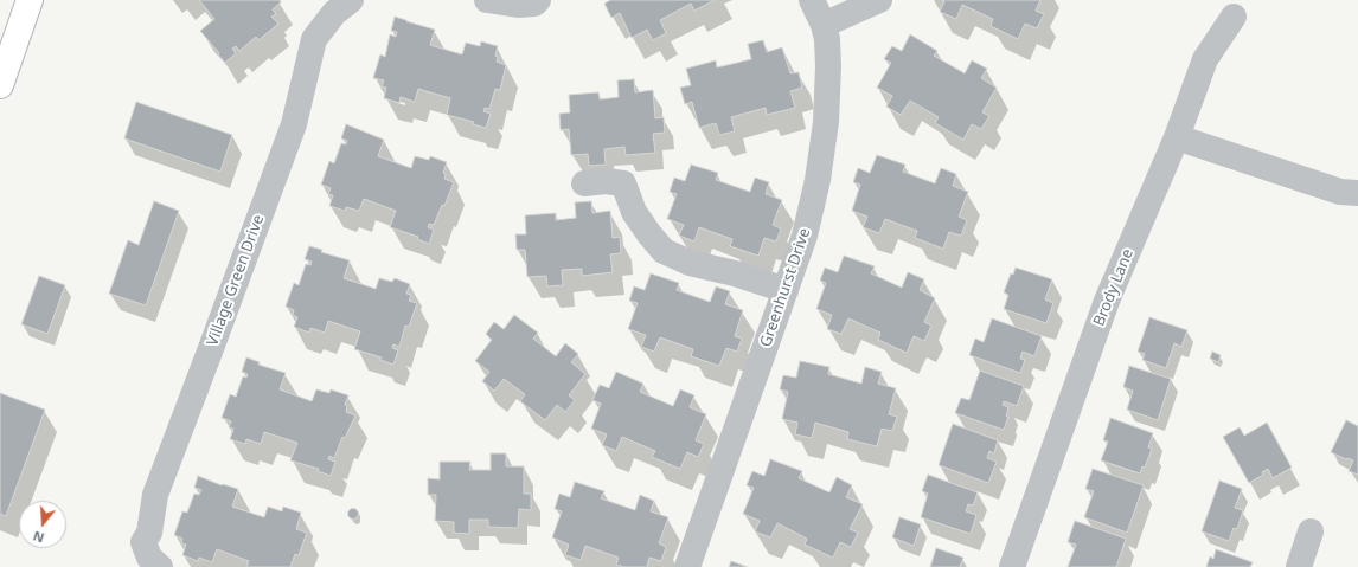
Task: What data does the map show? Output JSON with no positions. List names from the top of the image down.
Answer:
{
  "streets": {
    "street": ["Village Green Drive", "Greenhurst Drive", "Brody Lane"]
  },
  "north": "bottom"
}
